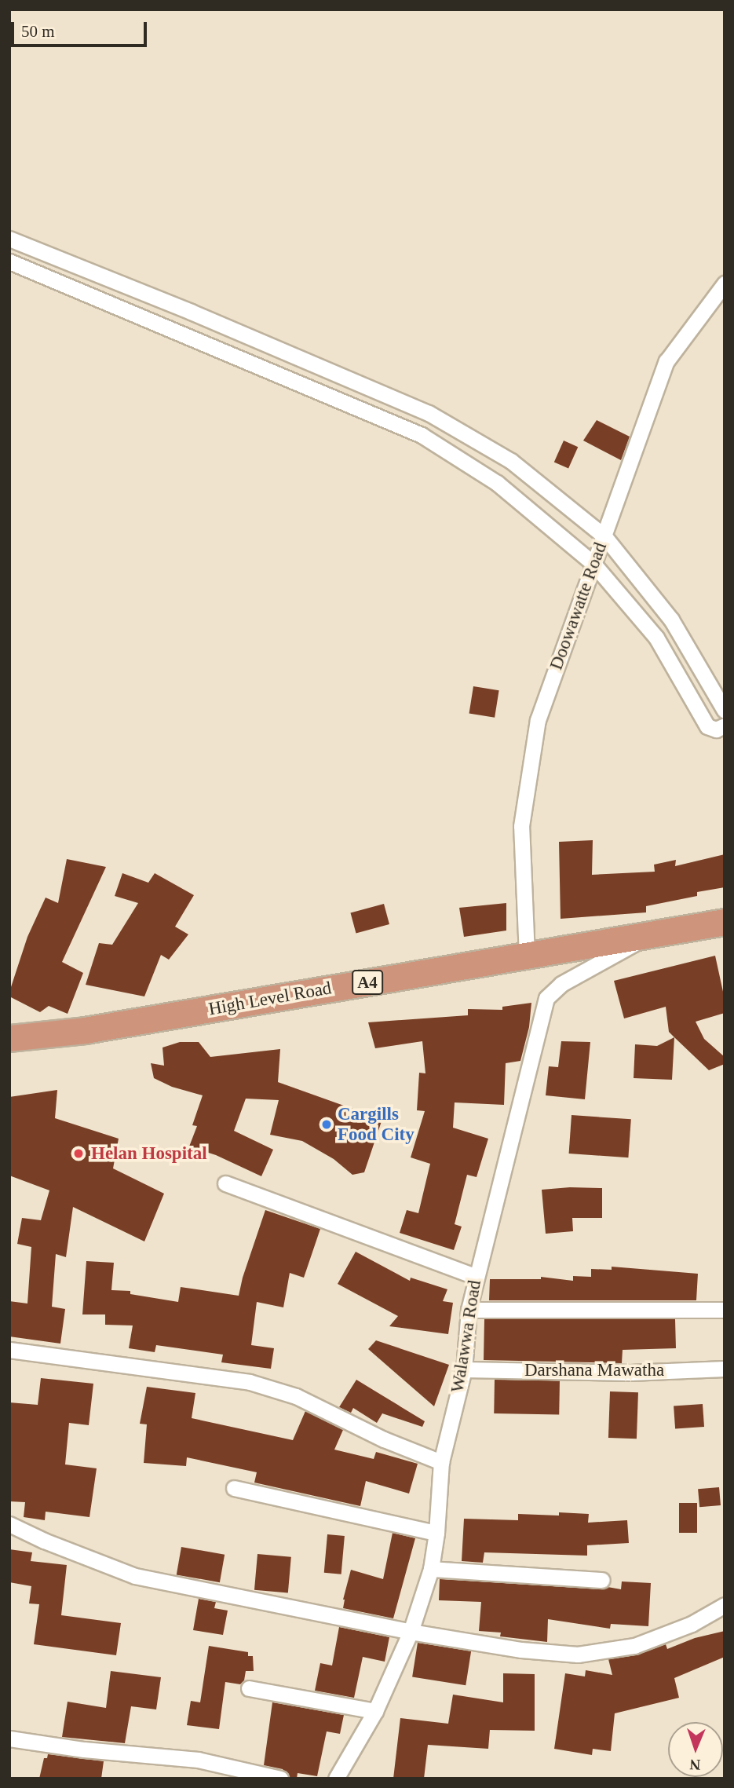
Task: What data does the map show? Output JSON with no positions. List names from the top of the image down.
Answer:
{
  "streets": {
    "highway": ["A4", "High Level Road"],
    "street": ["Doowawatte Road", "Walawwa Road", "Darshana Mawatha"]
  },
  "crossings": [
    ["Doowawatte Road", "High Level Road"],
    ["High Level Road", "Walawwa Road"],
    ["Walawwa Road", "Darshana Mawatha"]
  ],
  "places": ["Cargills Food City", "Helan Hospital"],
  "scale_bar": "50 m",
  "north": "bottom"
}
